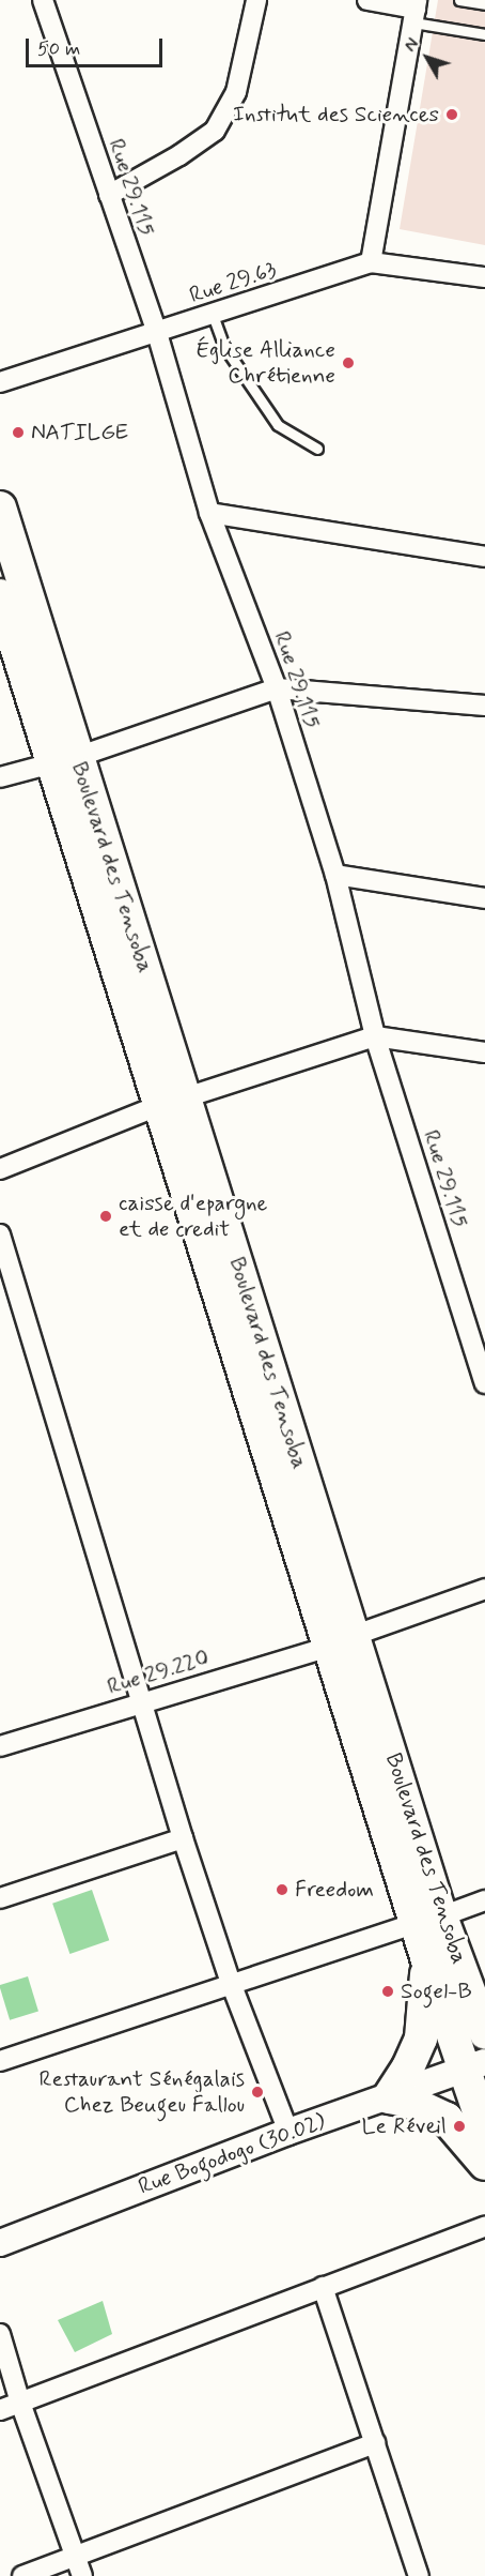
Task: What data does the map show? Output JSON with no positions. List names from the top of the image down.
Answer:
{
  "streets": {
    "main road": ["Boulevard des Tensoba"],
    "street": [
      "Rue 29.115",
      "Rue 29.63",
      "Rue 29.220",
      "Rue Bogodogo (30.02)"
    ]
  },
  "crossings": [
    ["Rue 29.115", "Rue 29.63"],
    ["Boulevard des Tensoba", "Rue 29.220"],
    ["Boulevard des Tensoba", "Rue Bogodogo (30.02)"]
  ],
  "places": [
    "Institut des Sciences",
    "Église Alliance Chrétienne",
    "NATILGE",
    "caisse d'epargne et de credit",
    "Freedom",
    "Sogel-B",
    "Restaurant Sénégalais Chez Beugeu Fallou",
    "Le Réveil"
  ],
  "scale_bar": "50 m",
  "north": "top left"
}
